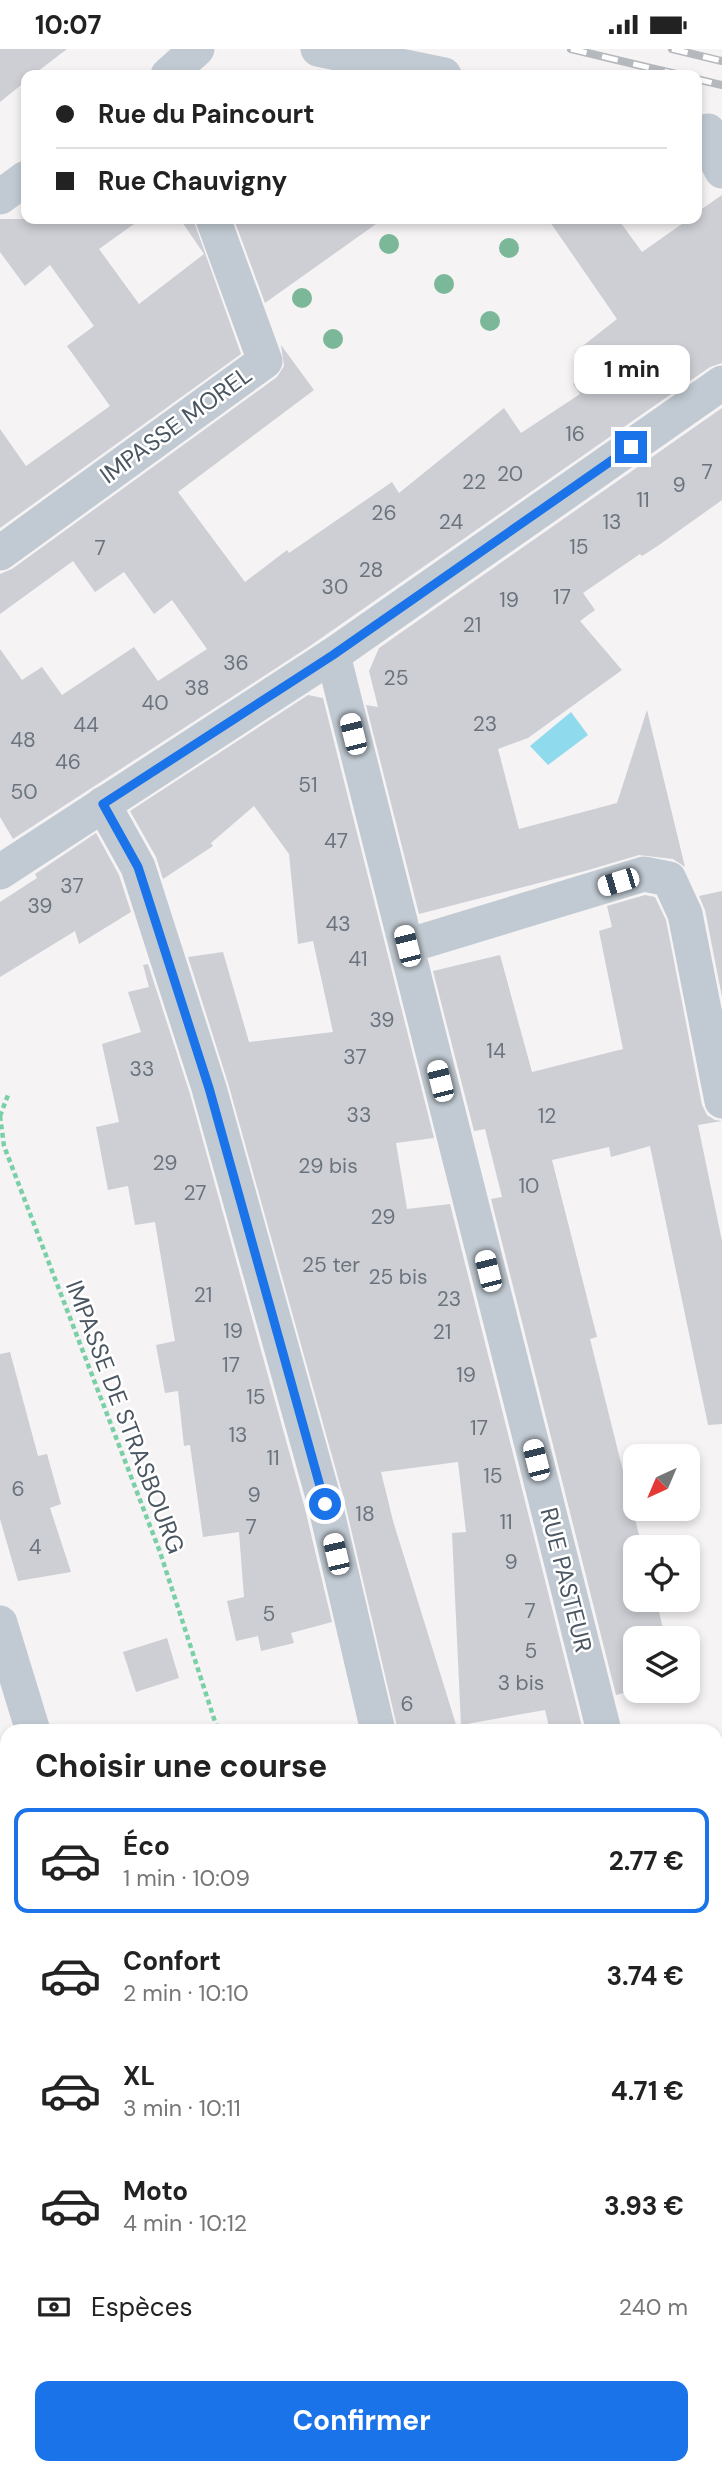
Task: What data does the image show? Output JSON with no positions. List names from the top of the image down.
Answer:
{
  "streets": {
    "street": ["IMPASSE MOREL", "RUE PASTEUR"],
    "path": ["IMPASSE DE STRASBOURG"]
  },
  "house_numbers": [
    "16",
    "7",
    "20",
    "22",
    "9",
    "11",
    "26",
    "24",
    "13",
    "15",
    "7",
    "28",
    "30",
    "17",
    "19",
    "21",
    "36",
    "25",
    "38",
    "40",
    "23",
    "44",
    "48",
    "46",
    "51",
    "50",
    "47",
    "37",
    "39",
    "43",
    "41",
    "39",
    "14",
    "37",
    "33",
    "33",
    "12",
    "29",
    "29 bis",
    "10",
    "27",
    "29",
    "25 ter",
    "25 bis",
    "21",
    "23",
    "19",
    "21",
    "17",
    "19",
    "15",
    "17",
    "13",
    "11",
    "15",
    "6",
    "9",
    "18",
    "11",
    "7",
    "4",
    "9",
    "7",
    "5",
    "5",
    "3 bis",
    "6"
  ],
  "north": "bottom left",
  "page": {
    "status": "10:07",
    "banner": ["Rue du Paincourt", "Rue Chauvigny"],
    "bubble": "1 min",
    "heading": "Choisir une course",
    "list": [
      {
        "name": "Éco",
        "note": "1 min · 10:09",
        "value": "2.77 €"
      },
      {
        "name": "Confort",
        "note": "2 min · 10:10",
        "value": "3.74 €"
      },
      {
        "name": "XL",
        "note": "3 min · 10:11",
        "value": "4.71 €"
      },
      {
        "name": "Moto",
        "note": "4 min · 10:12",
        "value": "3.93 €"
      }
    ],
    "pay": ["Espèces", "240 m"],
    "buttons": "Confirmer"
  }
}
